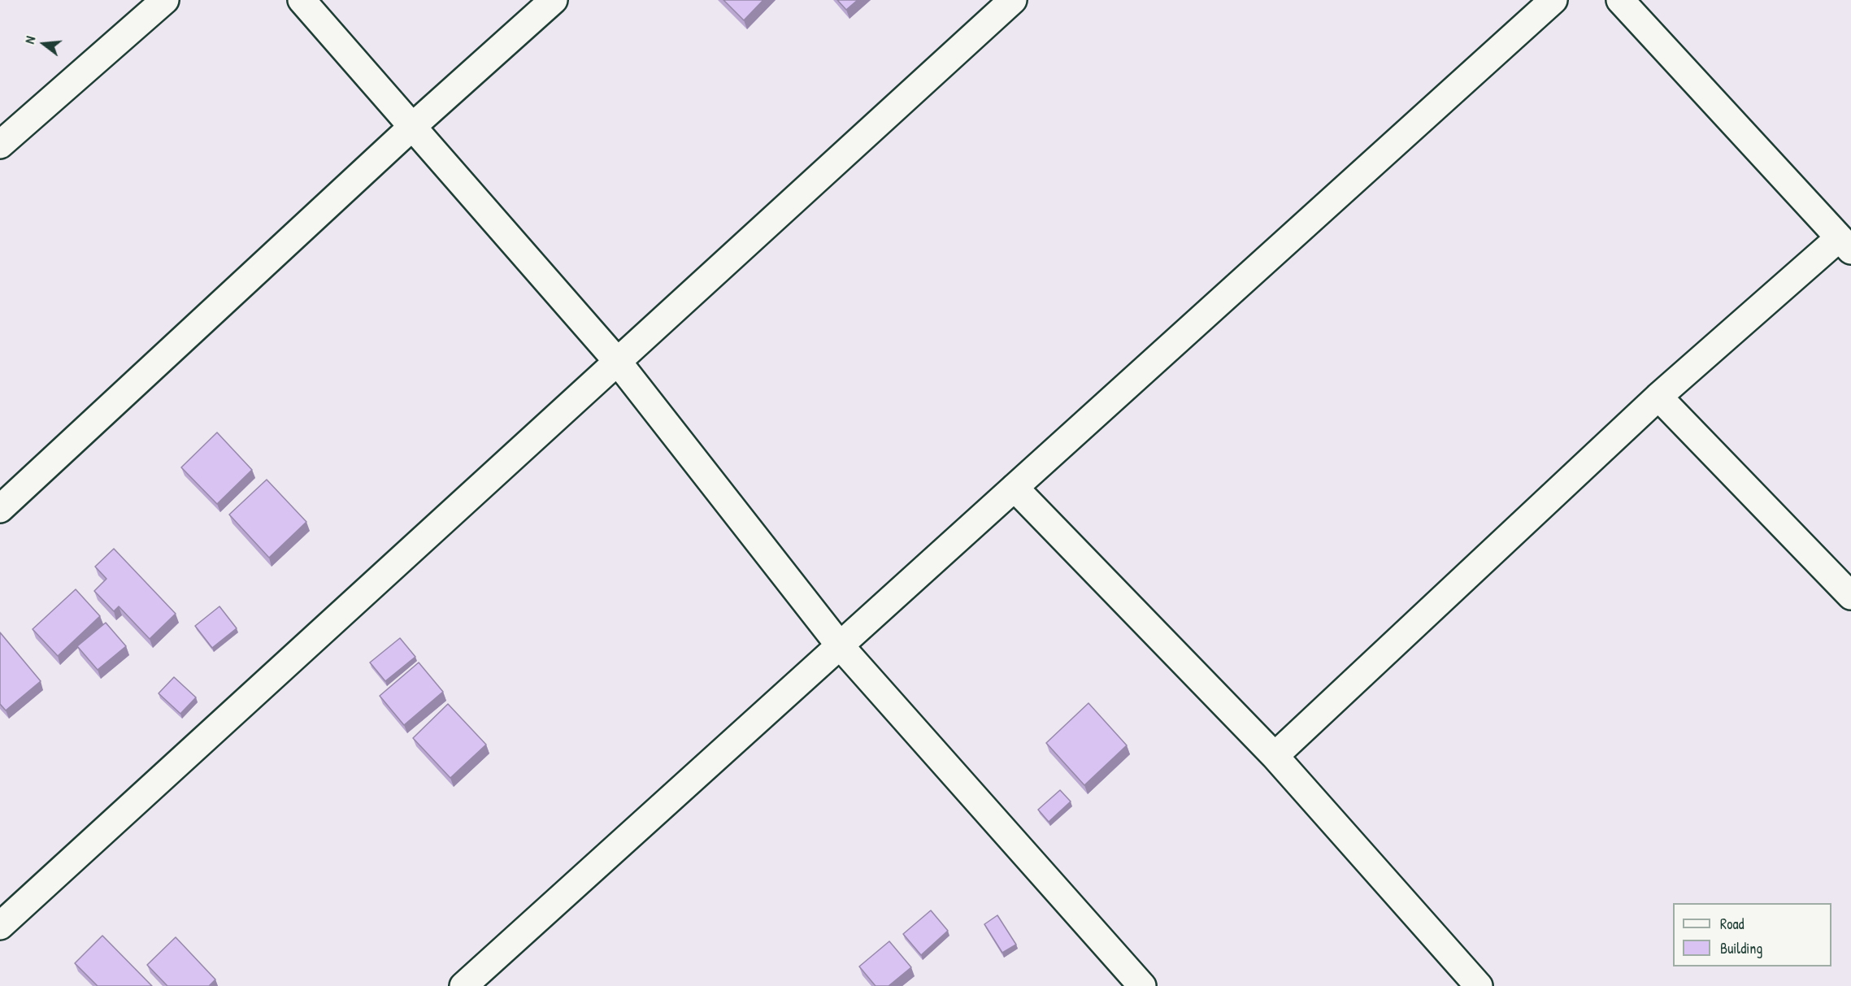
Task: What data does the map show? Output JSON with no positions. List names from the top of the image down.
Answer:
{
  "legend": ["Road", "Building"],
  "north": "left"
}
